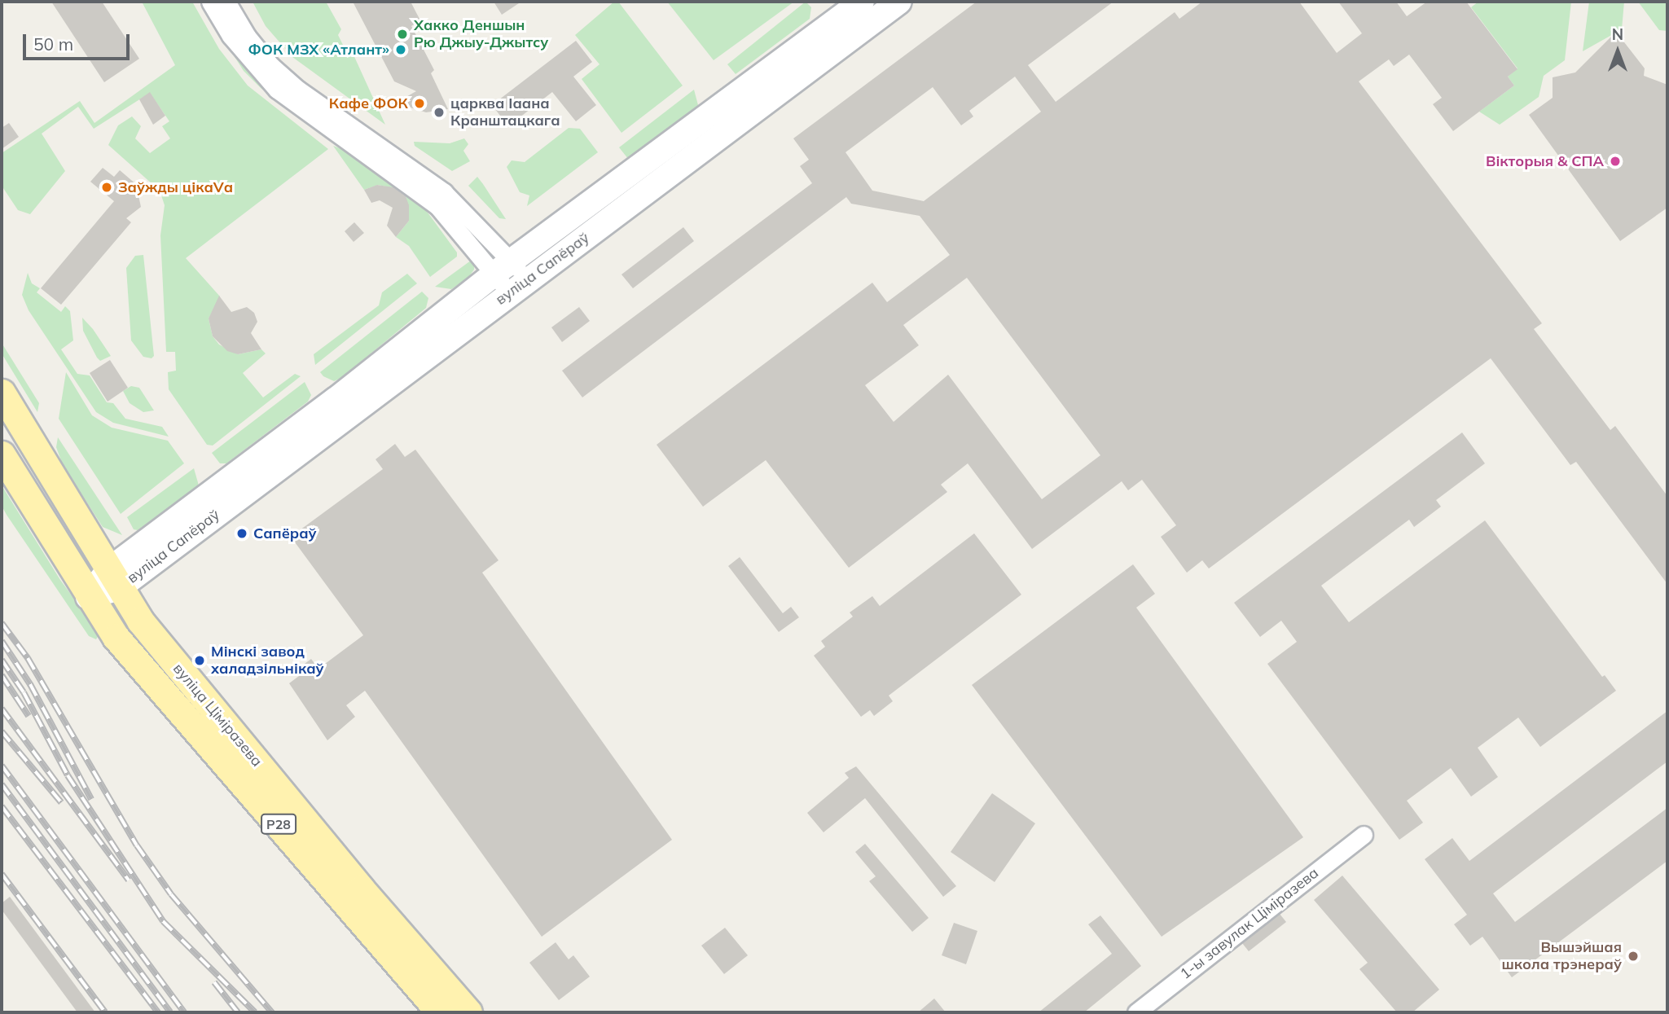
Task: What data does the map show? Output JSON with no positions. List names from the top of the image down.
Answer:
{
  "streets": {
    "main road": ["вуліца Сапёраў", "вуліца Ціміразева", "Р28"],
    "street": ["1-ы завулак Ціміразева"]
  },
  "crossings": [
    ["вуліца Сапёраў", "вуліца Ціміразева"]
  ],
  "places": [
    "Хакко Деншын Рю Джыу-Джытсу",
    "ФОК МЗХ «Атлант»",
    "Кафе ФОК",
    "царква Іаана Кранштацкага",
    "Вікторыя & СПА",
    "Заўжды цікаVа",
    "Сапёраў",
    "Мінскі завод халадзільнікаў",
    "Вышэйшая школа трэнераў"
  ],
  "scale_bar": "50 m",
  "north": "top"
}
